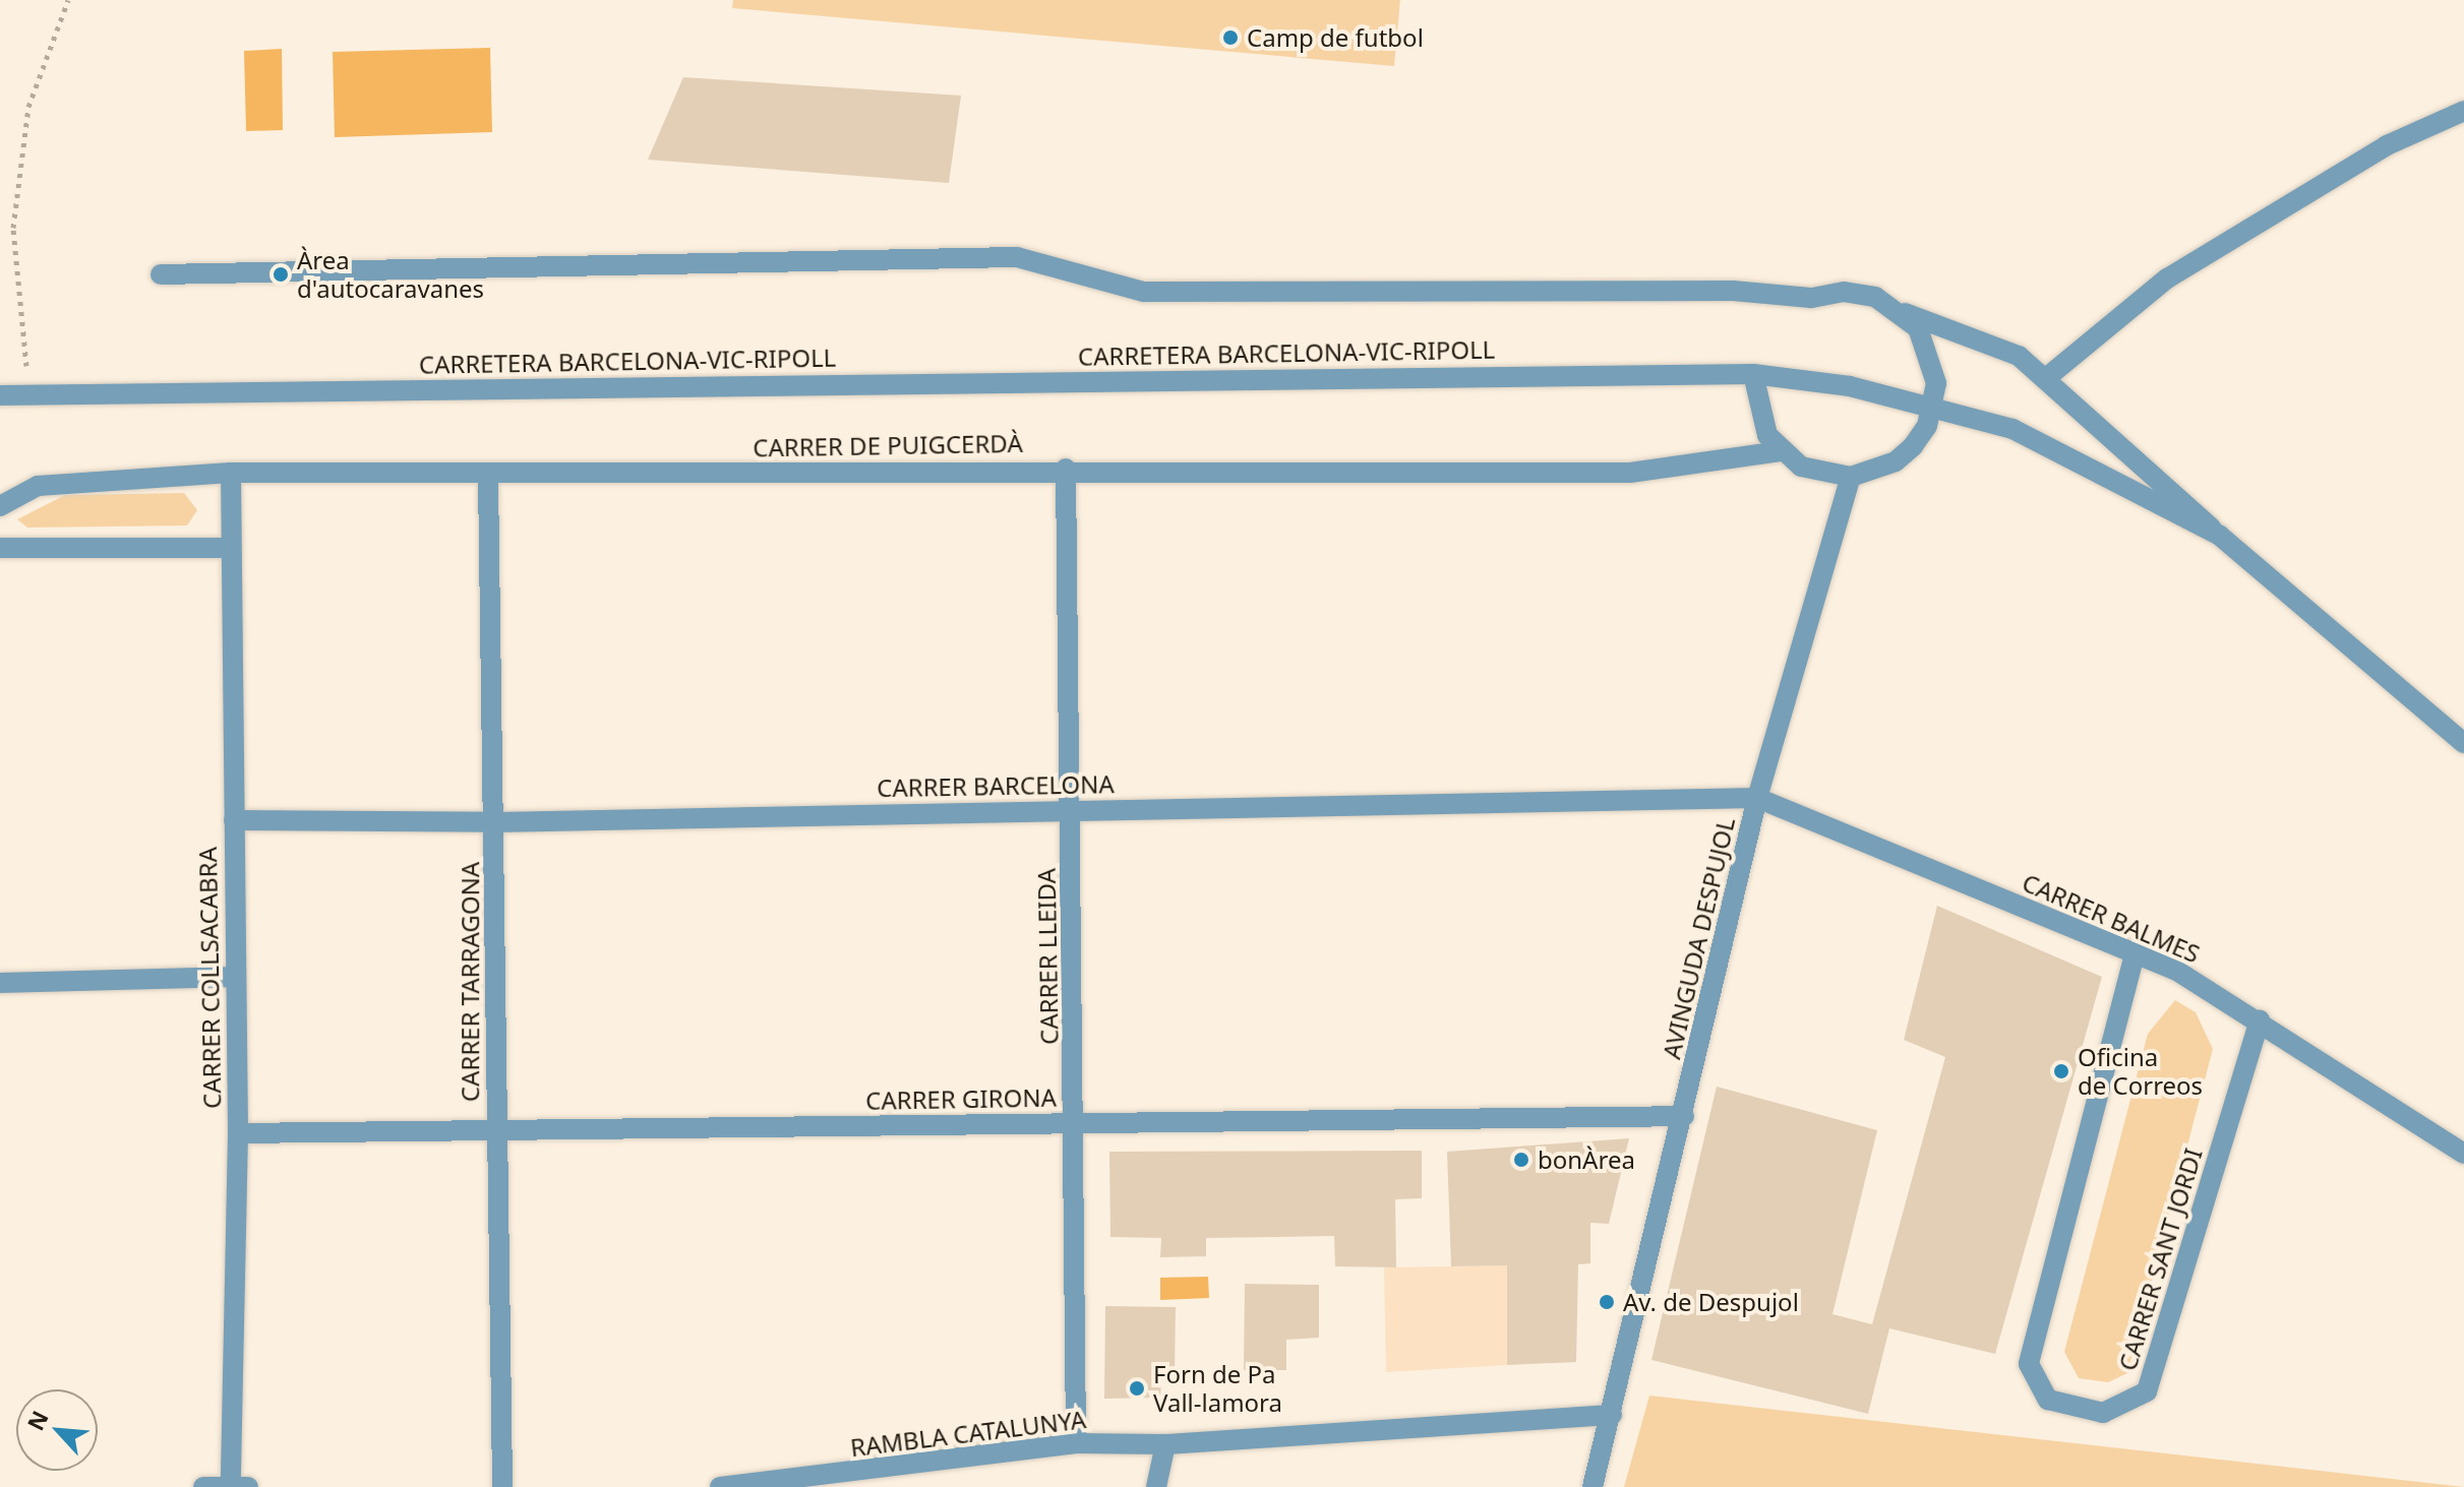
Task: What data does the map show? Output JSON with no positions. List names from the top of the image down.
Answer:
{
  "streets": {
    "street": [
      "CARRETERA BARCELONA-VIC-RIPOLL",
      "CARRER DE PUIGCERDÀ",
      "CARRER BARCELONA",
      "CARRER BALMES",
      "AVINGUDA DESPUJOL",
      "CARRER LLEIDA",
      "CARRER COLLSACABRA",
      "CARRER TARRAGONA",
      "CARRER GIRONA",
      "CARRER SANT JORDI",
      "RAMBLA CATALUNYA"
    ]
  },
  "crossings": [
    ["CARRER DE PUIGCERDÀ", "CARRER LLEIDA"],
    ["CARRER DE PUIGCERDÀ", "CARRER COLLSACABRA"],
    ["CARRER DE PUIGCERDÀ", "CARRER TARRAGONA"],
    ["CARRER BARCELONA", "CARRER BALMES"],
    ["CARRER BARCELONA", "AVINGUDA DESPUJOL"],
    ["CARRER BARCELONA", "CARRER LLEIDA"],
    ["CARRER BARCELONA", "CARRER COLLSACABRA"],
    ["CARRER BARCELONA", "CARRER TARRAGONA"],
    ["CARRER BALMES", "AVINGUDA DESPUJOL"],
    ["CARRER BALMES", "CARRER SANT JORDI"],
    ["AVINGUDA DESPUJOL", "CARRER GIRONA"],
    ["AVINGUDA DESPUJOL", "RAMBLA CATALUNYA"],
    ["CARRER LLEIDA", "CARRER GIRONA"],
    ["CARRER LLEIDA", "RAMBLA CATALUNYA"],
    ["CARRER COLLSACABRA", "CARRER GIRONA"],
    ["CARRER TARRAGONA", "CARRER GIRONA"]
  ],
  "places": [
    "Camp de futbol",
    "Àrea d'autocaravanes",
    "Oficina de Correos",
    "bonÀrea",
    "Av. de Despujol",
    "Forn de Pa Vall-lamora"
  ],
  "north": "top left"
}
